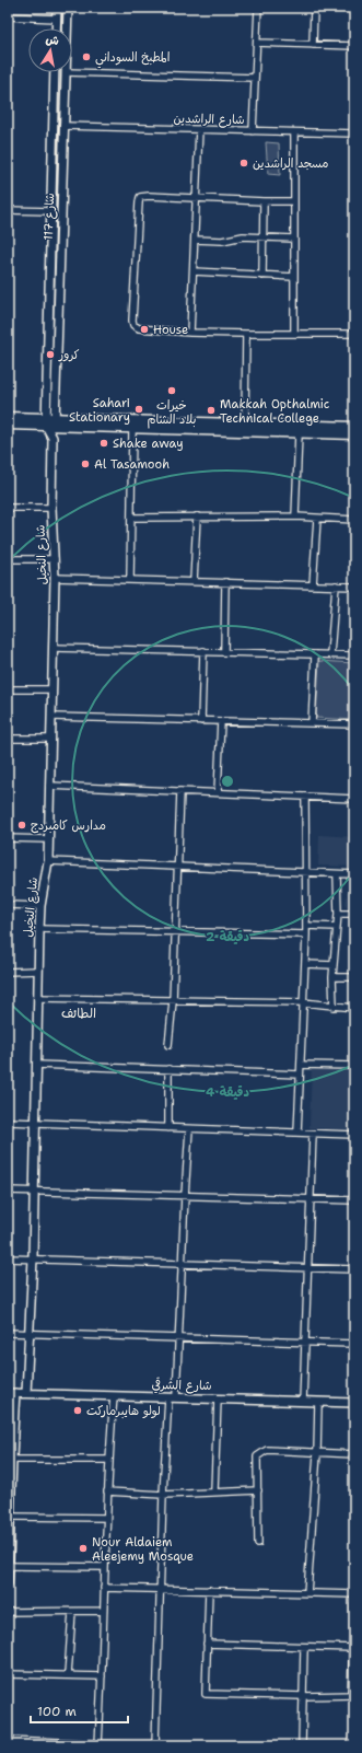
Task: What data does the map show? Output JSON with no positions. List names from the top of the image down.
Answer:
{
  "streets": {
    "street": [
      "شارع الراشدين",
      "شارع 117",
      "شارع النخيل",
      "شارع الشرقي"
    ]
  },
  "crossings": [
    ["شارع الراشدين", "شارع 117"],
    ["شارع 117", "شارع النخيل"],
    ["شارع النخيل", "شارع الشرقي"]
  ],
  "districts": ["الطائف"],
  "places": [
    "المطبخ السوداني",
    "مسجد الراشدين",
    "House",
    "كرور",
    "خيرات بلاد الشام",
    "Sahari Stationary",
    "Makkah Opthalmic Technical College",
    "Shake away",
    "Al Tasamooh",
    "مدارس كامبردج",
    "لولو هايبرماركت",
    "Nour Aldaiem Aleejemy Mosque"
  ],
  "scale_bar": "100 m",
  "north": "top",
  "rings": ["2 دقيقة", "4 دقيقة"]
}
